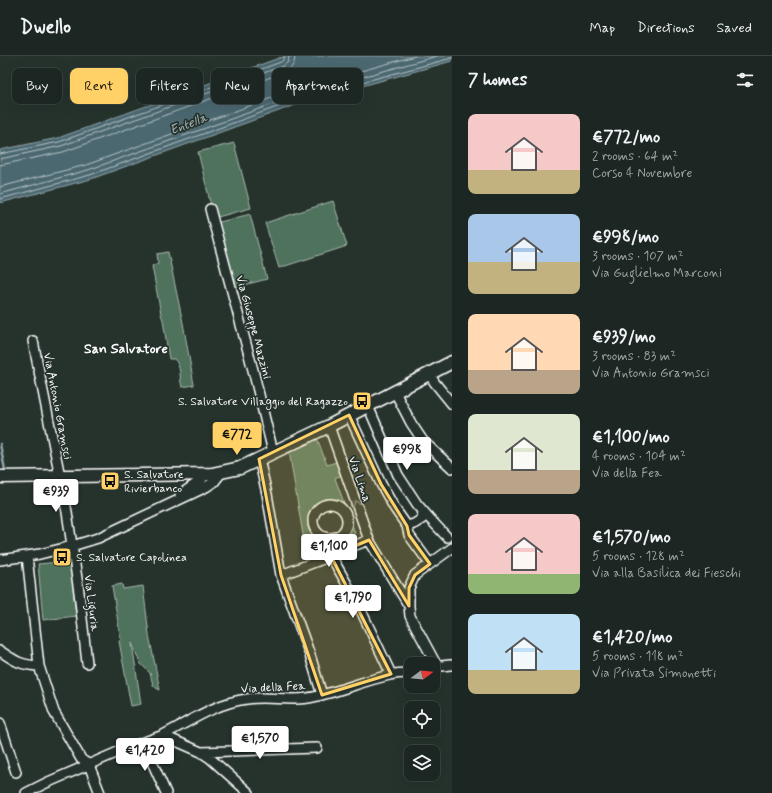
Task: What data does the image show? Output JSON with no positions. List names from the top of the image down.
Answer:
{
  "streets": {
    "street": [
      "Via Giuseppe Mazzini",
      "Via Antonio Gramsci",
      "Via Lima",
      "Via Liguria",
      "Via della Fea"
    ]
  },
  "crossings": [
    ["Via Antonio Gramsci", "Via Liguria"]
  ],
  "districts": ["San Salvatore"],
  "water": ["Entella"],
  "places": {
    "bus stop": ["S. Salvatore Villaggio del Ragazzo", "S. Salvatore Rivierbanco", "S. Salvatore Capolinea"]
  },
  "north": "right",
  "page": {
    "header": "Dwello",
    "nav": ["Map", "Directions", "Saved"],
    "heading": "7 homes",
    "chip": [
      "Buy",
      "Rent",
      "Filters",
      "New",
      "Apartment"
    ],
    "list": [
      {
        "name": "€772/mo",
        "note": "2 rooms · 64 m² · Corso 4 Novembre"
      },
      {
        "name": "€998/mo",
        "note": "3 rooms · 107 m² · Via Guglielmo Marconi"
      },
      {
        "name": "€939/mo",
        "note": "3 rooms · 83 m² · Via Antonio Gramsci"
      },
      {
        "name": "€1,100/mo",
        "note": "4 rooms · 104 m² · Via della Fea"
      },
      {
        "name": "€1,570/mo",
        "note": "5 rooms · 128 m² · Via alla Basilica dei Fieschi"
      },
      {
        "name": "€1,420/mo",
        "note": "5 rooms · 118 m² · Via Privata Simonetti"
      }
    ],
    "price": [
      "€772",
      "€998",
      "€939",
      "€1,100",
      "€1,790",
      "€1,570",
      "€1,420"
    ]
  }
}
